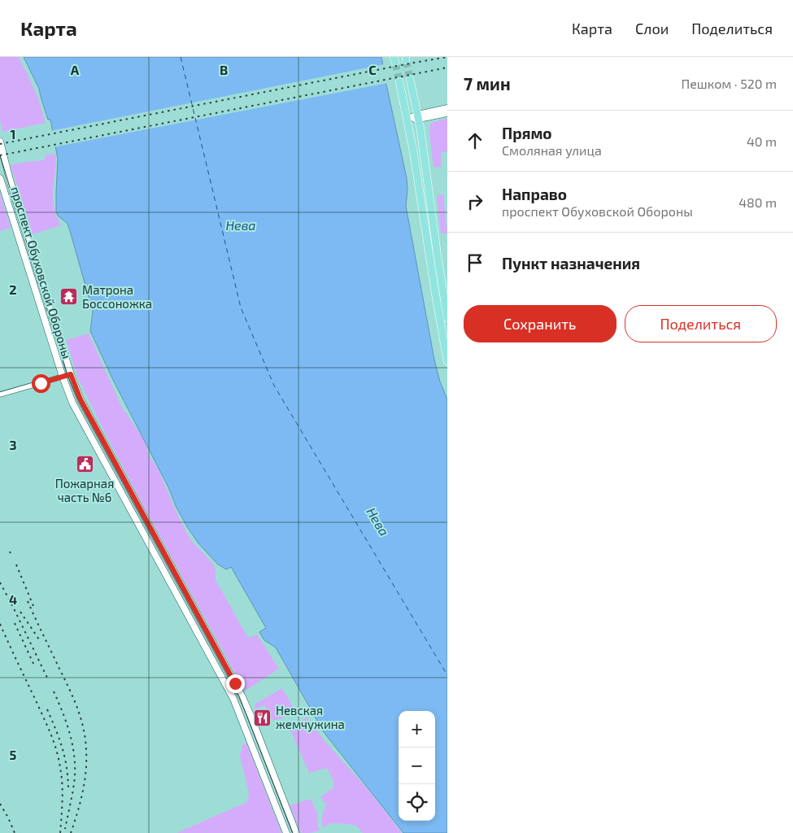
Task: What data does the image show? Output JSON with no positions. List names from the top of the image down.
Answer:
{
  "streets": {
    "main road": ["проспект Обуховской Обороны"]
  },
  "water": ["Нева"],
  "places": {
    "temple": ["Матрона Боссоножка"],
    "public building": ["Пожарная часть №6"],
    "restaurant": ["Невская жемчужина"]
  },
  "page": {
    "header": "Карта",
    "nav": ["Карта", "Слои", "Поделиться"],
    "heading": ["7 мин", "Пешком · 520 m"],
    "list": [
      ["Прямо", "Смоляная улица", "40 m"],
      ["Направо", "проспект Обуховской Обороны", "480 m"],
      "Пункт назначения"
    ],
    "buttons": ["Сохранить", "Поделиться"],
    "map_buttons": ["+", "−"]
  },
  "grid": {
    "columns": ["A", "B", "C"],
    "rows": [
      "1",
      "2",
      "3",
      "4",
      "5"
    ]
  }
}
